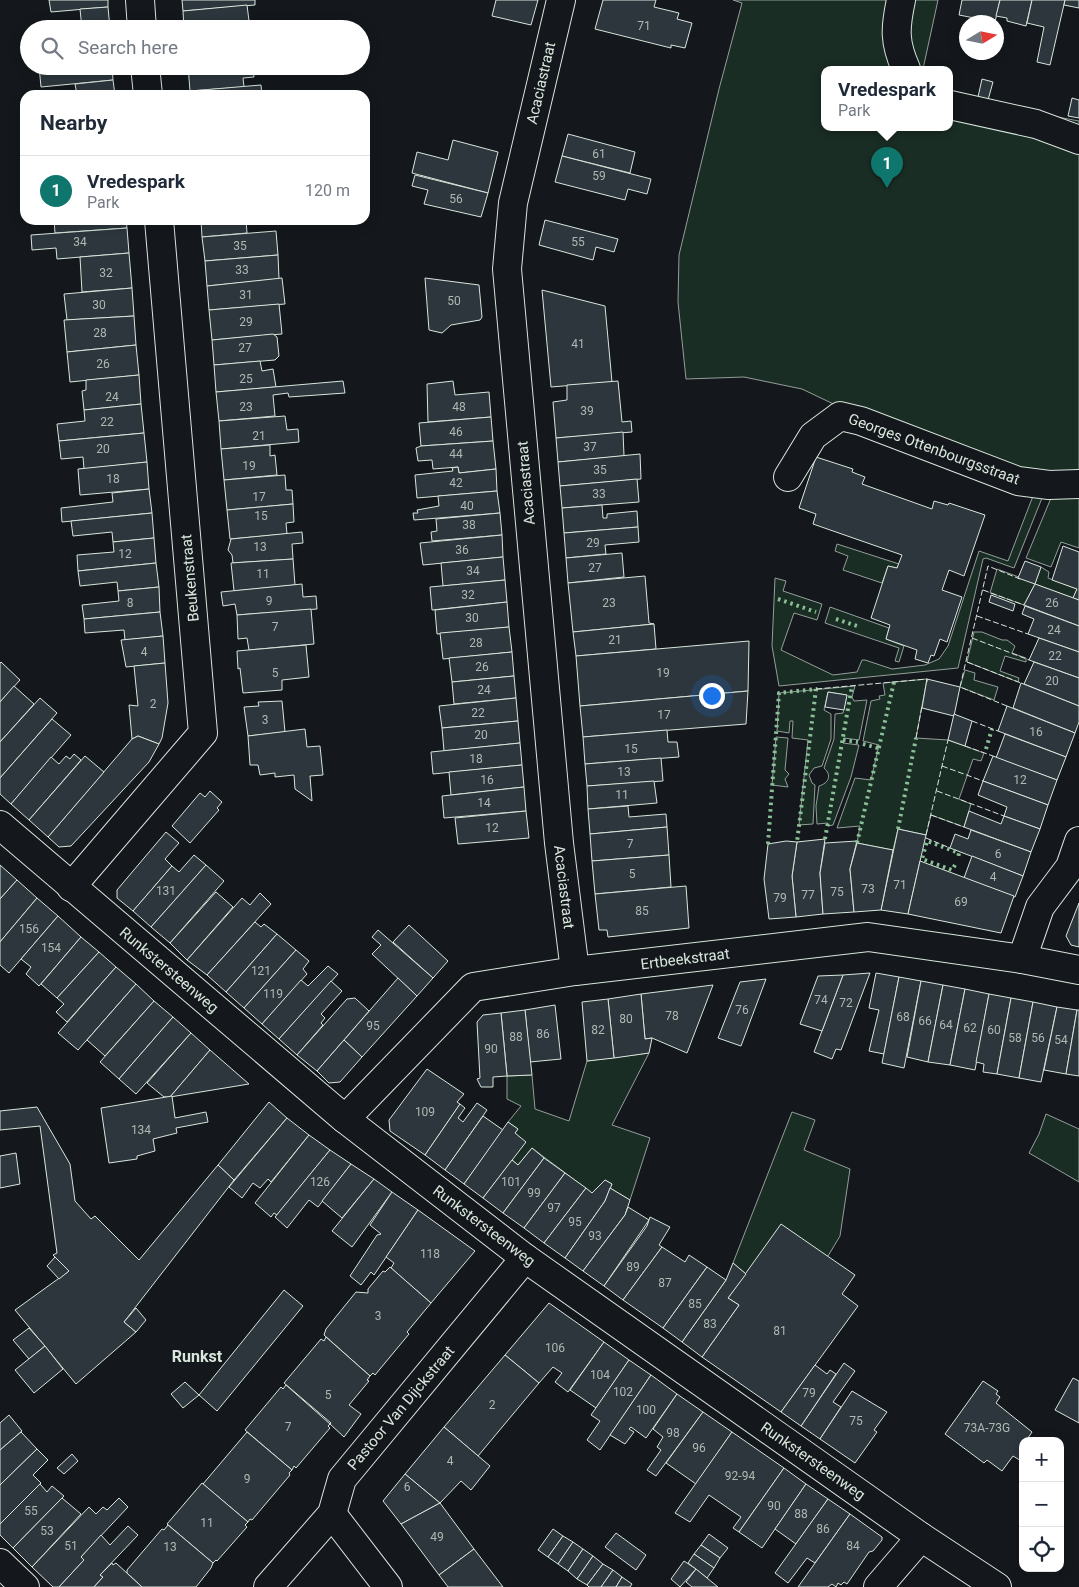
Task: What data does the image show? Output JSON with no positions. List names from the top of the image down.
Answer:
{
  "streets": {
    "street": [
      "Acaciastraat",
      "Georges Ottenbourgsstraat",
      "Beukenstraat",
      "Ertbeekstraat",
      "Runkstersteenweg",
      "Pastoor Van Dijckstraat"
    ]
  },
  "crossings": [
    ["Acaciastraat", "Ertbeekstraat"],
    ["Beukenstraat", "Runkstersteenweg"],
    ["Ertbeekstraat", "Runkstersteenweg"],
    ["Runkstersteenweg", "Pastoor Van Dijckstraat"]
  ],
  "districts": ["Runkst"],
  "house_numbers": [
    "71",
    "61",
    "59",
    "56",
    "34",
    "55",
    "35",
    "33",
    "32",
    "31",
    "50",
    "30",
    "29",
    "28",
    "41",
    "27",
    "26",
    "25",
    "24",
    "23",
    "48",
    "39",
    "22",
    "46",
    "21",
    "37",
    "20",
    "44",
    "19",
    "35",
    "18",
    "42",
    "33",
    "17",
    "40",
    "15",
    "38",
    "29",
    "13",
    "36",
    "12",
    "27",
    "34",
    "11",
    "32",
    "9",
    "8",
    "23",
    "26",
    "30",
    "7",
    "24",
    "21",
    "28",
    "4",
    "22",
    "26",
    "5",
    "19",
    "20",
    "24",
    "2",
    "22",
    "17",
    "3",
    "16",
    "20",
    "15",
    "18",
    "13",
    "16",
    "12",
    "11",
    "14",
    "12",
    "7",
    "6",
    "5",
    "4",
    "71",
    "73",
    "131",
    "75",
    "77",
    "79",
    "69",
    "85",
    "156",
    "154",
    "121",
    "119",
    "74",
    "72",
    "76",
    "78",
    "68",
    "80",
    "66",
    "64",
    "95",
    "62",
    "82",
    "60",
    "86",
    "88",
    "58",
    "56",
    "54",
    "90",
    "109",
    "134",
    "126",
    "101",
    "99",
    "97",
    "95",
    "93",
    "118",
    "89",
    "87",
    "85",
    "3",
    "83",
    "81",
    "106",
    "104",
    "102",
    "79",
    "5",
    "2",
    "100",
    "75",
    "7",
    "73A-73G",
    "98",
    "96",
    "4",
    "92-94",
    "9",
    "6",
    "90",
    "55",
    "88",
    "11",
    "86",
    "53",
    "49",
    "51",
    "84",
    "13"
  ],
  "north": "right",
  "page": {
    "search": "Search here",
    "popup": ["Vredespark", "Park"],
    "heading": "Nearby",
    "pins": "1",
    "list": [
      {
        "mark": "1",
        "name": "Vredespark",
        "note": "Park",
        "value": "120 m"
      }
    ],
    "map_buttons": ["+", "−"]
  }
}
